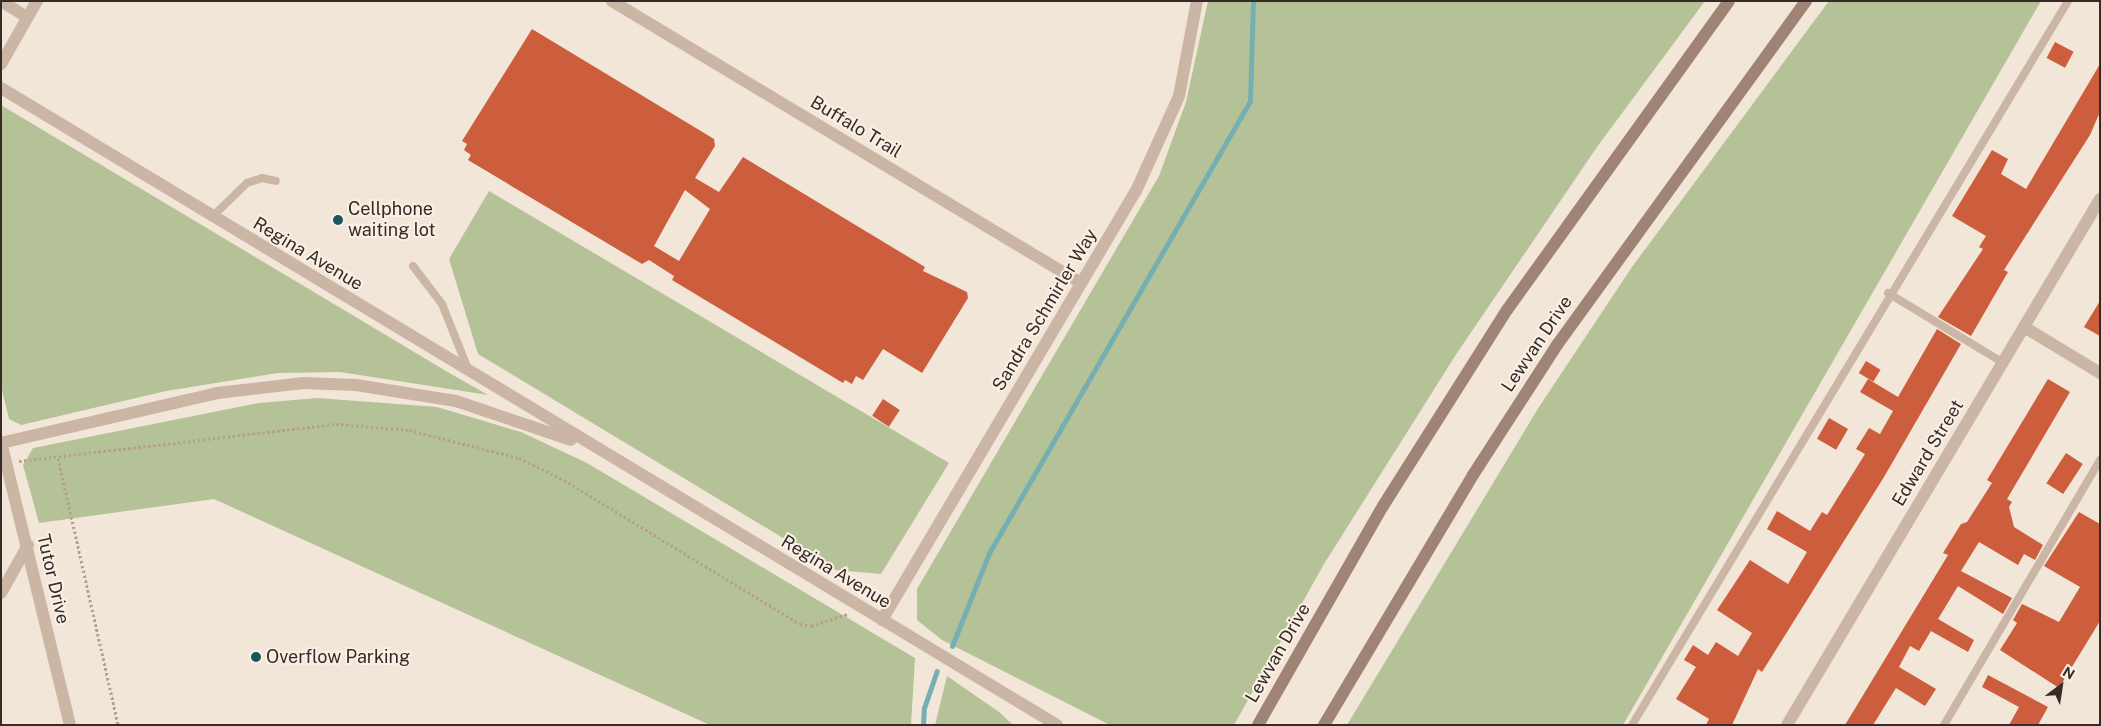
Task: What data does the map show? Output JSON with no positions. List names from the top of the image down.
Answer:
{
  "streets": {
    "main road": ["Lewvan Drive"],
    "street": [
      "Buffalo Trail",
      "Regina Avenue",
      "Sandra Schmirler Way",
      "Edward Street",
      "Tutor Drive"
    ]
  },
  "crossings": [
    ["Buffalo Trail", "Sandra Schmirler Way"],
    ["Regina Avenue", "Sandra Schmirler Way"],
    ["Regina Avenue", "Tutor Drive"]
  ],
  "places": ["Cellphone waiting lot", "Overflow Parking"],
  "north": "top right"
}
